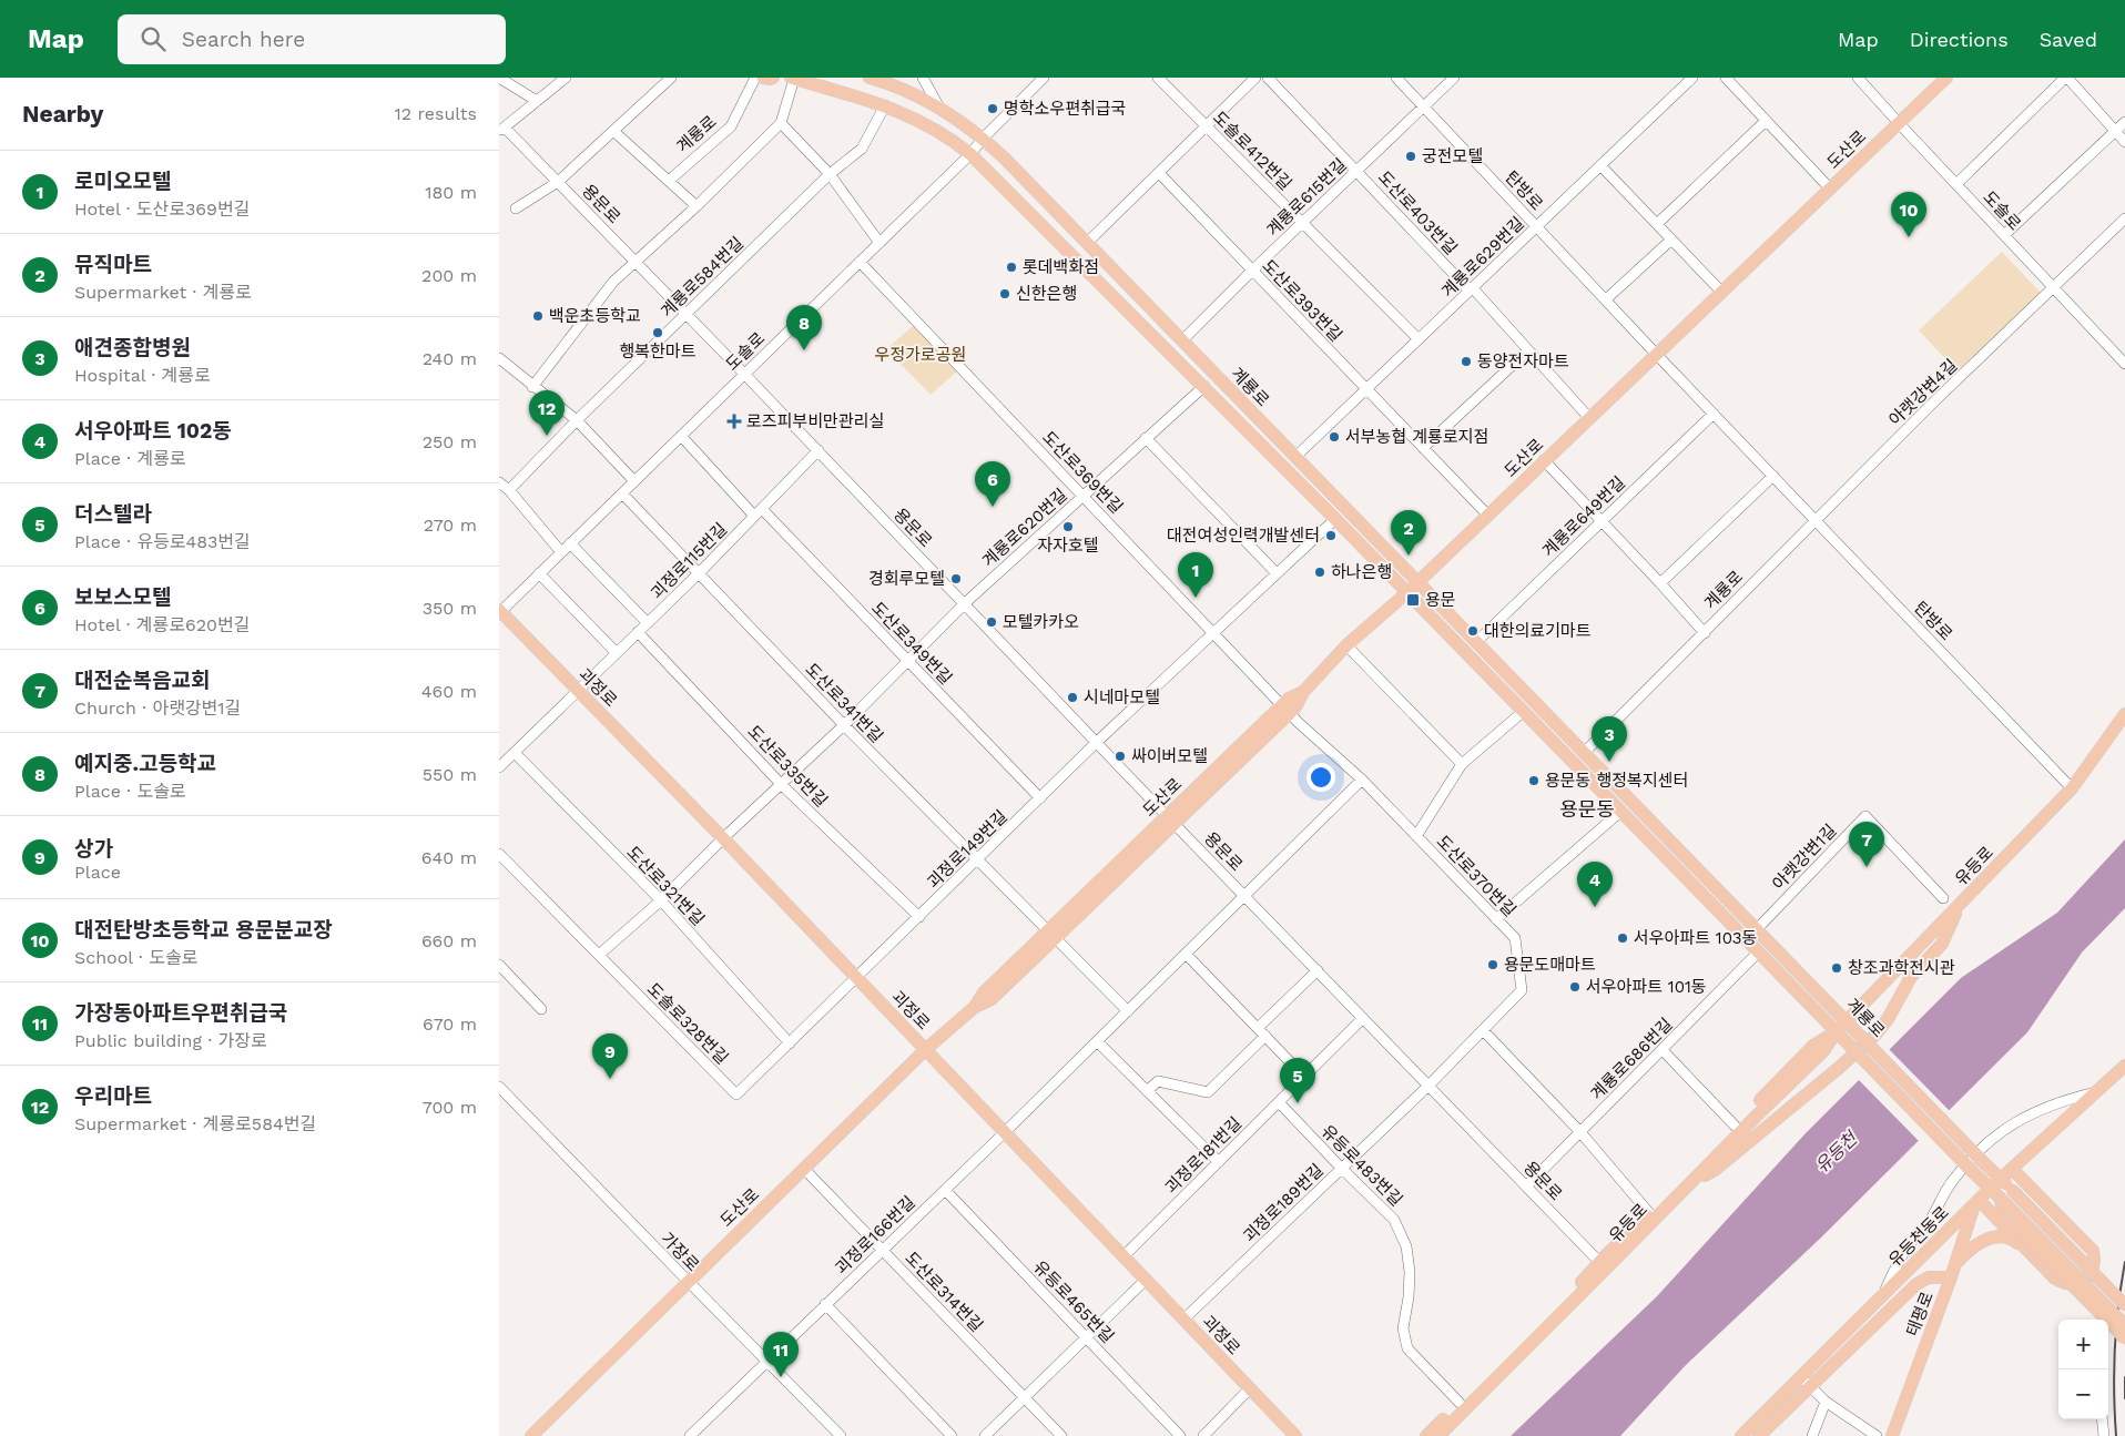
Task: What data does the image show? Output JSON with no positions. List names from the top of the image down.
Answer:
{
  "streets": {
    "main road": [
      "계룡로",
      "도산로",
      "괴정로",
      "유등로",
      "유등천동로",
      "태평로"
    ],
    "street": [
      "도솔로412번길",
      "탄방로",
      "계룡로615번길",
      "용문로",
      "도솔로",
      "도산로403번길",
      "계룡로629번길",
      "계룡로584번길",
      "도산로393번길",
      "아랫강변4길",
      "도산로369번길",
      "계룡로649번길",
      "계룡로620번길",
      "괴정로115번길",
      "도산로349번길",
      "도산로341번길",
      "도산로335번길",
      "괴정로149번길",
      "아랫강변1길",
      "도산로370번길",
      "도산로321번길",
      "도솔로328번길",
      "계룡로686번길",
      "괴정로181번길",
      "유등로483번길",
      "괴정로189번길",
      "괴정로166번길",
      "가장로",
      "도산로314번길",
      "유등로465번길"
    ]
  },
  "crossings": [
    ["계룡로", "도산로"],
    ["계룡로", "탄방로"],
    ["계룡로", "계룡로615번길"],
    ["계룡로", "도솔로"],
    ["계룡로", "계룡로629번길"],
    ["계룡로", "계룡로584번길"],
    ["계룡로", "아랫강변4길"],
    ["계룡로", "계룡로649번길"],
    ["계룡로", "계룡로620번길"],
    ["계룡로", "괴정로149번길"],
    ["계룡로", "아랫강변1길"],
    ["계룡로", "유등로"],
    ["계룡로", "계룡로686번길"],
    ["계룡로", "유등천동로"],
    ["도산로", "탄방로"],
    ["도산로", "용문로"],
    ["도산로", "도솔로"],
    ["도산로", "도산로403번길"],
    ["도산로", "도산로393번길"],
    ["도산로", "도산로369번길"],
    ["도산로", "괴정로"],
    ["도산로", "도산로341번길"],
    ["도산로", "도산로370번길"],
    ["도산로", "가장로"],
    ["도산로", "도산로314번길"],
    ["도솔로412번길", "계룡로615번길"],
    ["도솔로412번길", "계룡로629번길"],
    ["탄방로", "계룡로615번길"],
    ["탄방로", "계룡로629번길"],
    ["탄방로", "아랫강변4길"],
    ["탄방로", "계룡로649번길"],
    ["탄방로", "유등로"],
    ["계룡로615번길", "도산로403번길"],
    ["계룡로615번길", "도산로393번길"],
    ["용문로", "도솔로"],
    ["용문로", "계룡로584번길"],
    ["용문로", "계룡로620번길"],
    ["용문로", "괴정로115번길"],
    ["용문로", "괴정로149번길"],
    ["용문로", "유등로"],
    ["용문로", "도산로370번길"],
    ["용문로", "계룡로686번길"],
    ["용문로", "괴정로181번길"],
    ["용문로", "괴정로189번길"],
    ["용문로", "괴정로166번길"],
    ["도솔로", "아랫강변4길"],
    ["도솔로", "도산로369번길"],
    ["도솔로", "괴정로"],
    ["도솔로", "도산로341번길"],
    ["도산로403번길", "계룡로629번길"],
    ["계룡로629번길", "도산로393번길"],
    ["도산로369번길", "계룡로620번길"],
    ["도산로369번길", "괴정로149번길"],
    ["도산로369번길", "도산로370번길"],
    ["계룡로620번길", "도산로349번길"],
    ["계룡로620번길", "괴정로"],
    ["계룡로620번길", "도산로341번길"],
    ["계룡로620번길", "도산로335번길"],
    ["계룡로620번길", "도산로321번길"],
    ["계룡로620번길", "도솔로328번길"],
    ["괴정로115번길", "도산로349번길"],
    ["괴정로115번길", "괴정로"],
    ["괴정로115번길", "도산로341번길"],
    ["괴정로115번길", "도산로335번길"],
    ["괴정로115번길", "도산로321번길"],
    ["도산로349번길", "괴정로149번길"],
    ["괴정로", "괴정로149번길"],
    ["괴정로", "도솔로328번길"],
    ["괴정로", "괴정로181번길"],
    ["괴정로", "괴정로189번길"],
    ["괴정로", "괴정로166번길"],
    ["도산로341번길", "괴정로149번길"],
    ["도산로335번길", "괴정로149번길"],
    ["괴정로149번길", "도솔로328번길"],
    ["유등로", "유등로483번길"],
    ["도산로370번길", "괴정로189번길"],
    ["도산로321번길", "도솔로328번길"],
    ["괴정로181번길", "유등로483번길"],
    ["유등로483번길", "괴정로189번길"],
    ["괴정로166번길", "가장로"],
    ["괴정로166번길", "도산로314번길"],
    ["괴정로166번길", "유등로465번길"],
    ["유등천동로", "태평로"]
  ],
  "districts": ["용문동"],
  "water": ["유등천"],
  "parks": ["우정가로공원"],
  "places": {
    "other": [
      "명학소우편취급국",
      "궁전모텔",
      "롯데백화점",
      "신한은행",
      "백운초등학교",
      "행복한마트",
      "동양전자마트",
      "서부농협 계룡로지점",
      "자자호텔",
      "대전여성인력개발센터",
      "하나은행",
      "경회루모텔",
      "모텔카카오",
      "대한의료기마트",
      "시네마모텔",
      "싸이버모텔",
      "용문동 행정복지센터",
      "서우아파트 103동",
      "용문도매마트",
      "창조과학전시관",
      "서우아파트 101동"
    ],
    "health": ["로즈피부비만관리실"],
    "transit": ["용문"]
  },
  "page": {
    "header": "Map",
    "search": "Search here",
    "nav": ["Map", "Directions", "Saved"],
    "heading": ["Nearby", "12 results"],
    "list": [
      {
        "mark": "1",
        "name": "로미오모텔",
        "note": "Hotel · 도산로369번길",
        "value": "180 m"
      },
      {
        "mark": "2",
        "name": "뮤직마트",
        "note": "Supermarket · 계룡로",
        "value": "200 m"
      },
      {
        "mark": "3",
        "name": "애견종합병원",
        "note": "Hospital · 계룡로",
        "value": "240 m"
      },
      {
        "mark": "4",
        "name": "서우아파트 102동",
        "note": "Place · 계룡로",
        "value": "250 m"
      },
      {
        "mark": "5",
        "name": "더스텔라",
        "note": "Place · 유등로483번길",
        "value": "270 m"
      },
      {
        "mark": "6",
        "name": "보보스모텔",
        "note": "Hotel · 계룡로620번길",
        "value": "350 m"
      },
      {
        "mark": "7",
        "name": "대전순복음교회",
        "note": "Church · 아랫강변1길",
        "value": "460 m"
      },
      {
        "mark": "8",
        "name": "예지중.고등학교",
        "note": "Place · 도솔로",
        "value": "550 m"
      },
      {
        "mark": "9",
        "name": "상가",
        "note": "Place",
        "value": "640 m"
      },
      {
        "mark": "10",
        "name": "대전탄방초등학교 용문분교장",
        "note": "School · 도솔로",
        "value": "660 m"
      },
      {
        "mark": "11",
        "name": "가장동아파트우편취급국",
        "note": "Public building · 가장로",
        "value": "670 m"
      },
      {
        "mark": "12",
        "name": "우리마트",
        "note": "Supermarket · 계룡로584번길",
        "value": "700 m"
      }
    ],
    "pins": [
      "10",
      "8",
      "12",
      "6",
      "2",
      "1",
      "3",
      "7",
      "4",
      "9",
      "5",
      "11"
    ],
    "map_buttons": ["+", "−"]
  }
}
